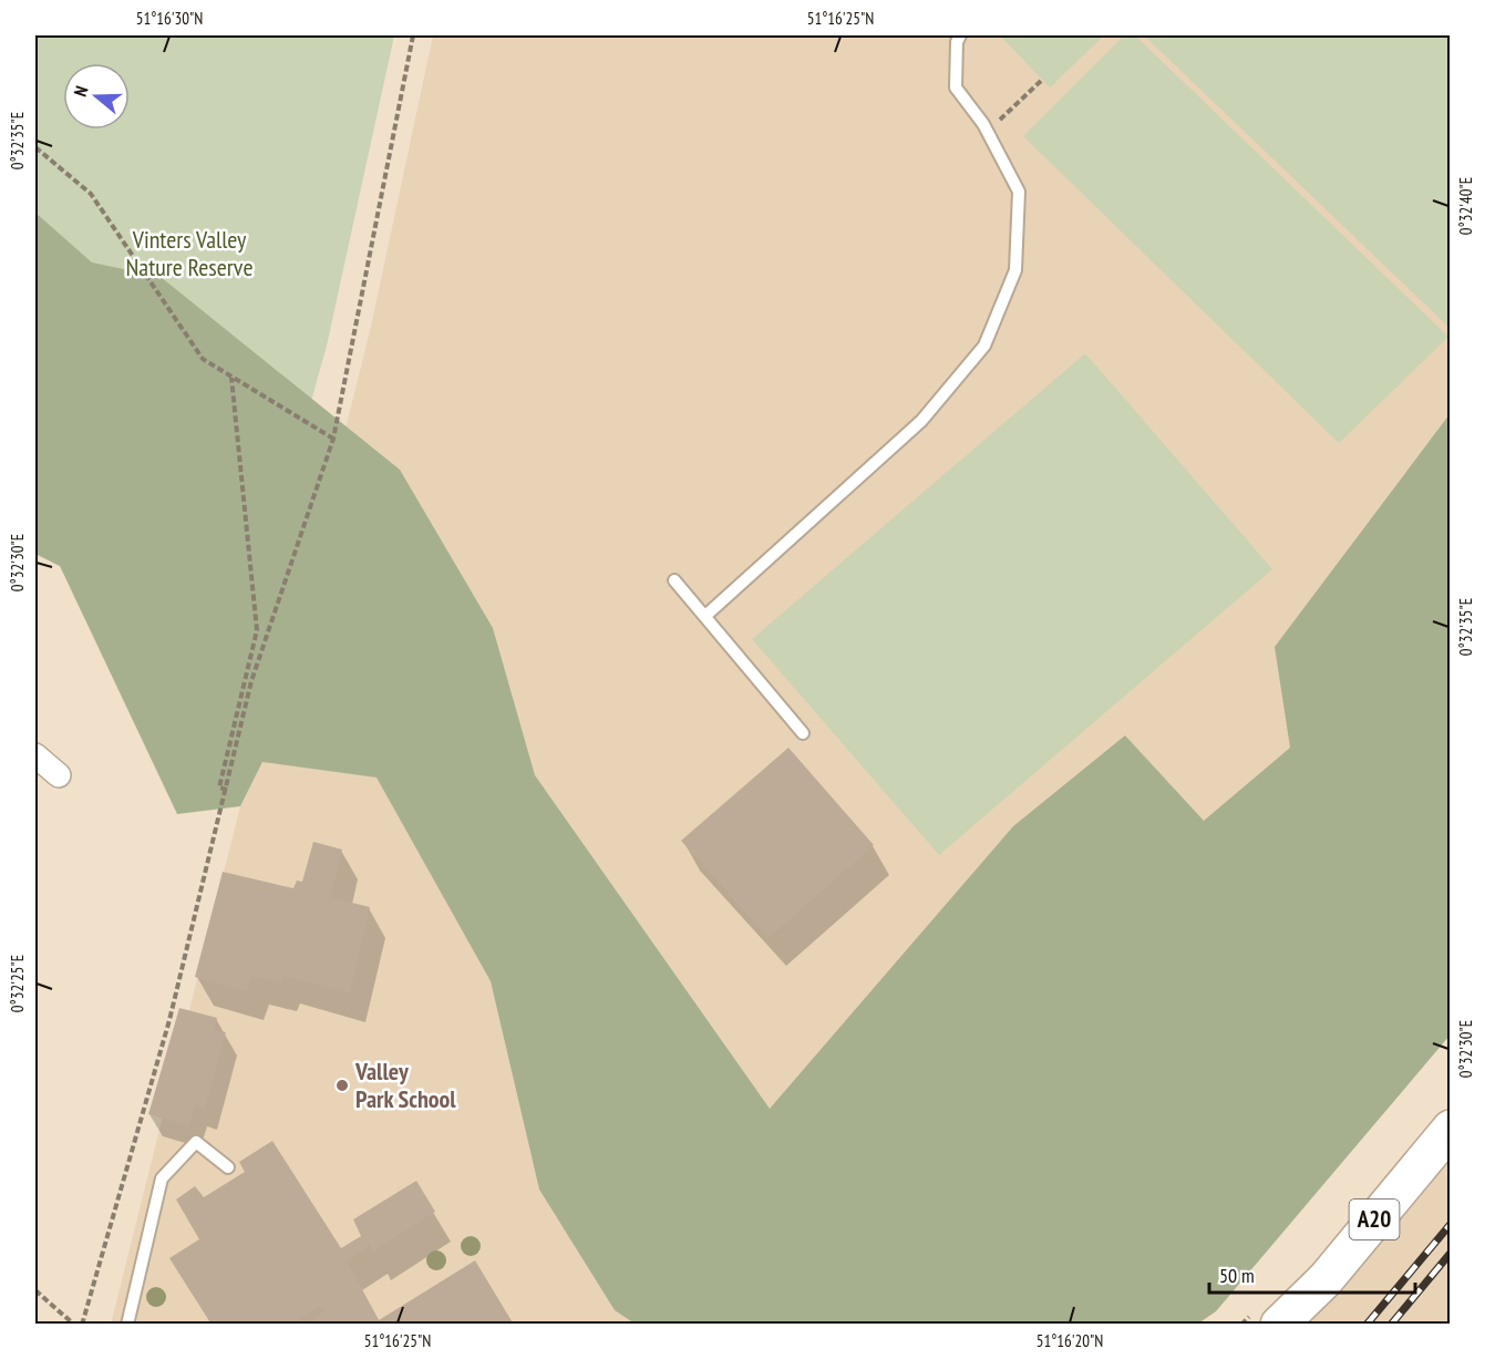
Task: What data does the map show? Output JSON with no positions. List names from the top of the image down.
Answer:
{
  "streets": {
    "main road": ["A20"]
  },
  "parks": ["Vinters Valley Nature Reserve"],
  "places": ["Valley Park School"],
  "scale_bar": "50 m",
  "north": "left",
  "coordinates": [
    "51°16'30\"N",
    "51°16'25\"N",
    "0°32'35\"E",
    "0°32'40\"E",
    "0°32'30\"E",
    "0°32'25\"E",
    "51°16'20\"N"
  ]
}
